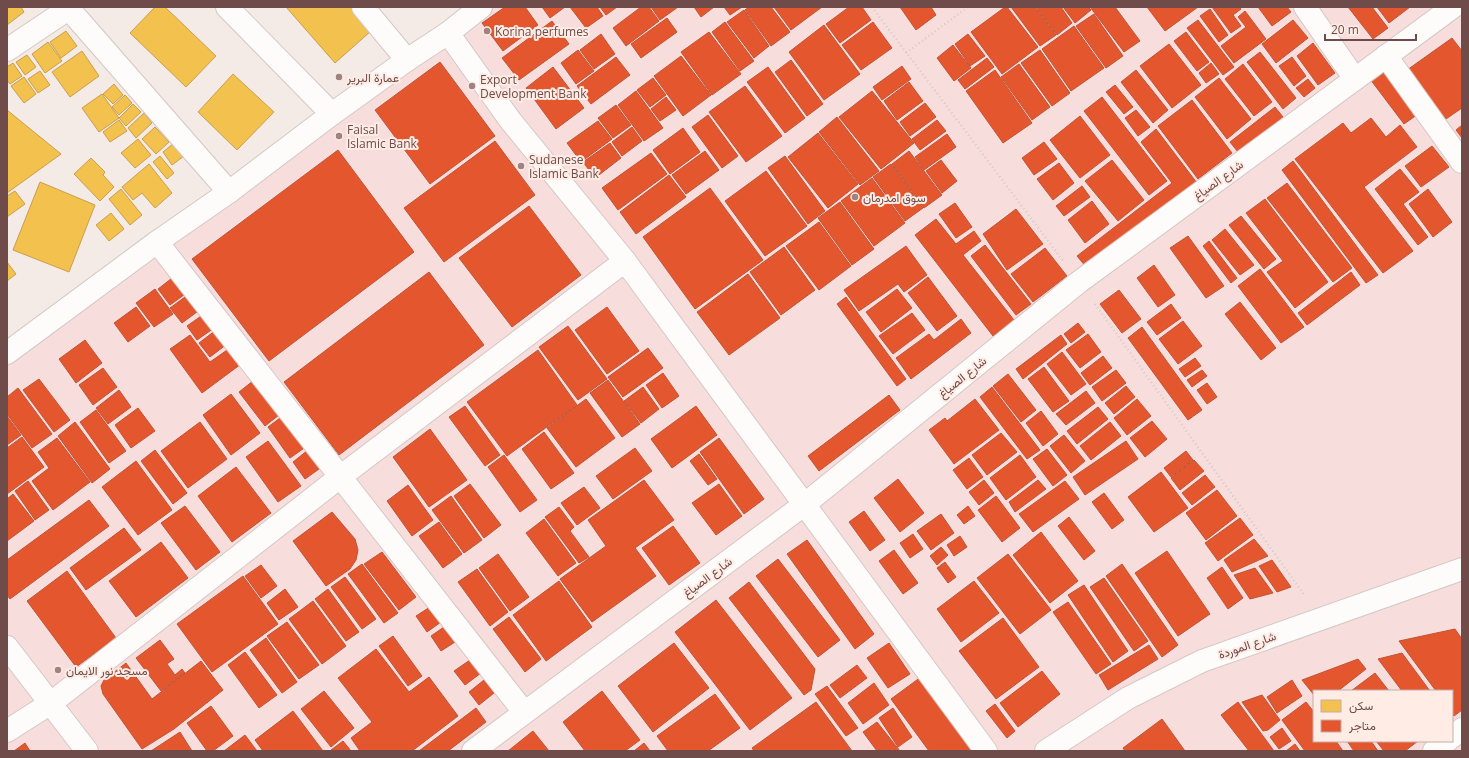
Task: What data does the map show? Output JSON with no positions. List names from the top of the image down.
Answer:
{
  "streets": {
    "street": ["شارع الصياغ", "شارع الموردة"]
  },
  "places": [
    "Korina perfumes",
    "عمارة البرير",
    "Export Development Bank",
    "Faisal Islamic Bank",
    "Sudanese Islamic Bank",
    "سوق امدرمان",
    "مسجد نور الايمان"
  ],
  "legend": ["سكن", "متاجر"],
  "scale_bar": "20 m"
}
